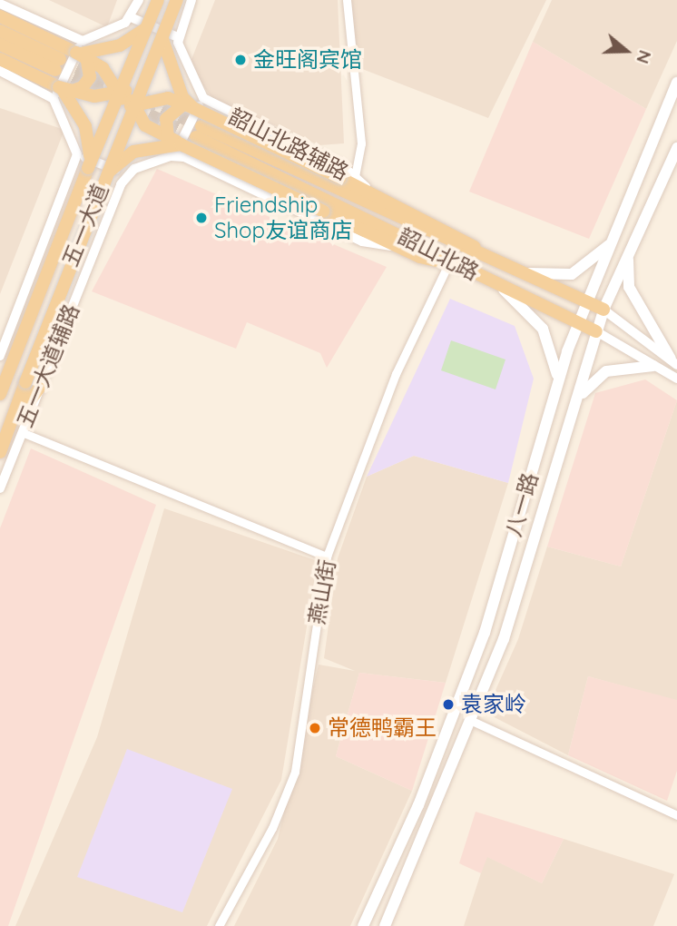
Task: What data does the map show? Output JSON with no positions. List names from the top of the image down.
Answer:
{
  "streets": {
    "main road": ["五一大道", "韶山北路", "八一路"],
    "street": ["韶山北路辅路", "五一大道辅路", "燕山街"]
  },
  "crossings": [
    ["五一大道", "五一大道辅路"],
    ["韶山北路", "八一路"],
    ["韶山北路", "燕山街"]
  ],
  "places": [
    "金旺阁宾馆",
    "Friendship Shop友谊商店",
    "袁家岭",
    "常德鸭霸王"
  ],
  "north": "right"
}
